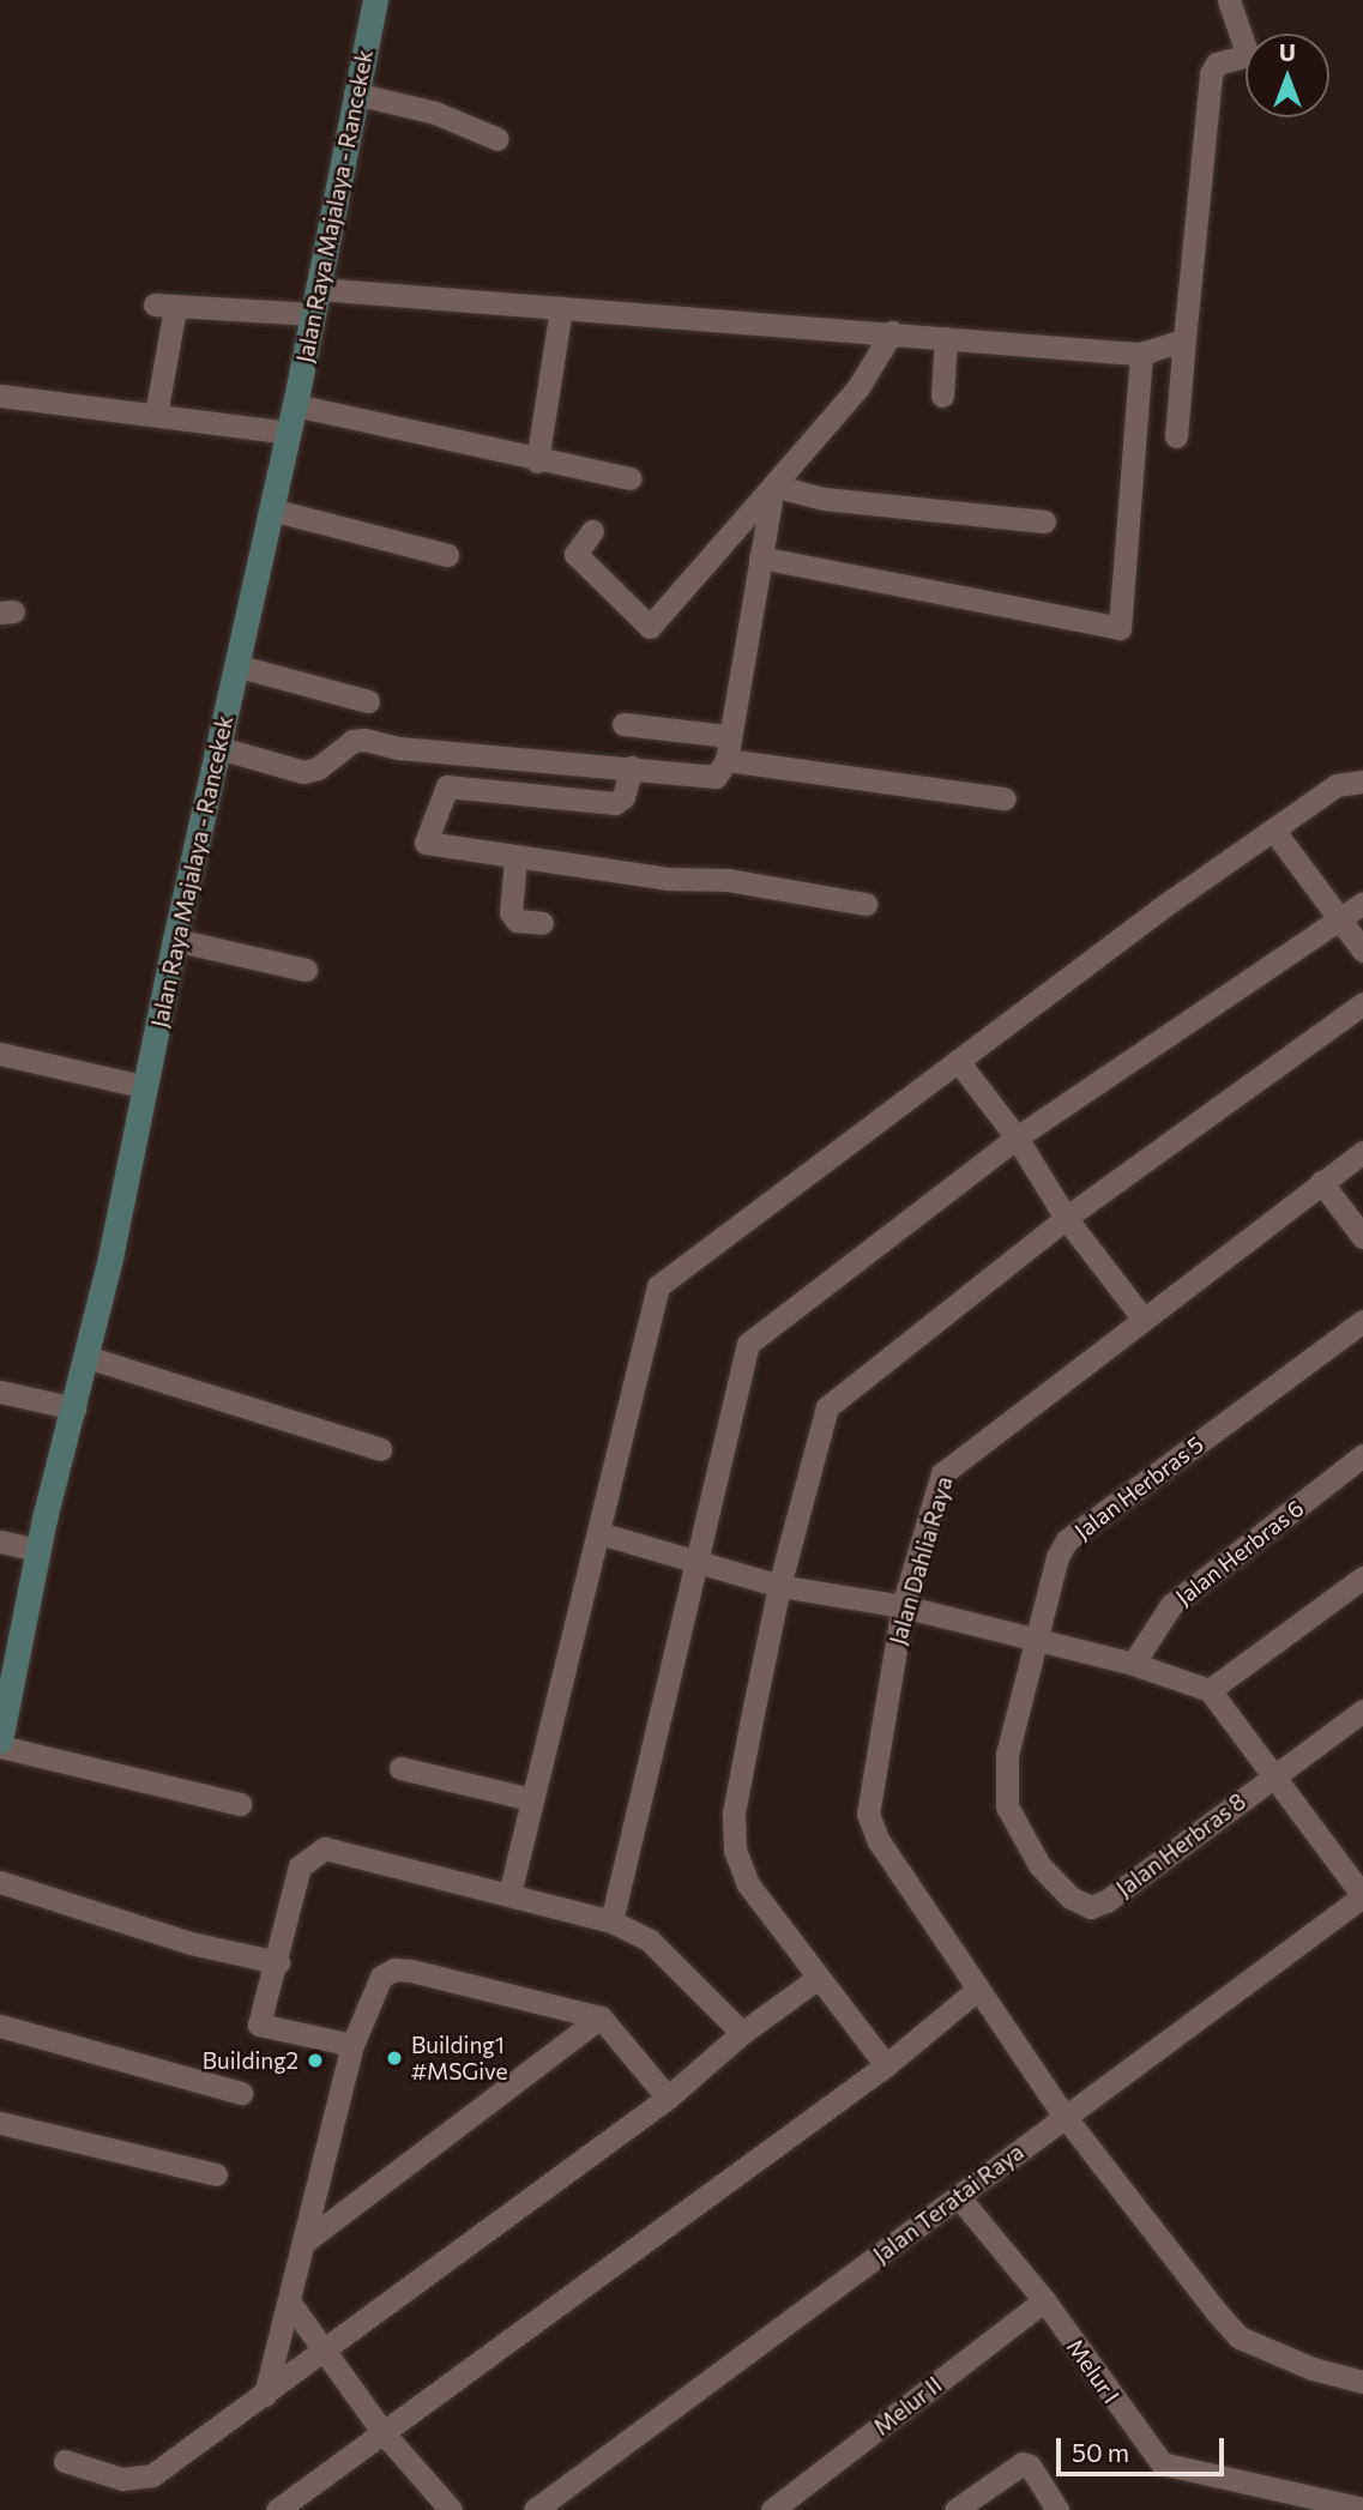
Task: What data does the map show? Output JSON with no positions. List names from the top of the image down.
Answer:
{
  "streets": {
    "main road": ["Jalan Raya Majalaya - Rancekek"],
    "street": [
      "Jalan Herbras 5",
      "Jalan Herbras 6",
      "Jalan Dahlia Raya",
      "Jalan Herbras 8",
      "Jalan Teratai Raya",
      "Melur I",
      "Melur II"
    ]
  },
  "crossings": [
    ["Jalan Herbras 5", "Jalan Herbras 8"],
    ["Jalan Dahlia Raya", "Jalan Teratai Raya"],
    ["Jalan Teratai Raya", "Melur I"],
    ["Melur I", "Melur II"]
  ],
  "places": ["Building1 #MSGive", "Building2"],
  "scale_bar": "50 m",
  "north": "top"
}
